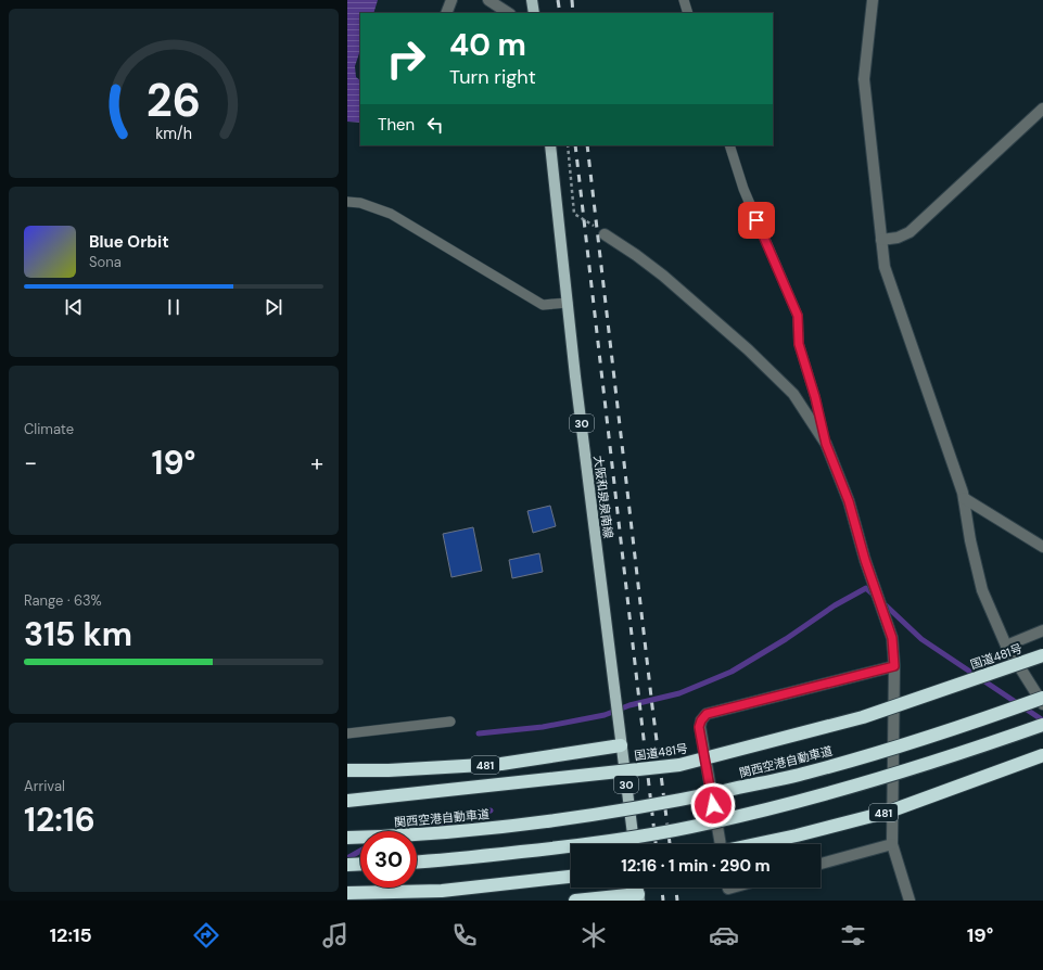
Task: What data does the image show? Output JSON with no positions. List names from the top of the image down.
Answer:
{
  "streets": {
    "highway": ["国道481号", "関西空港自動車道", "481"],
    "main road": ["30", "大阪和泉泉南線"]
  },
  "crossings": [
    ["大阪和泉泉南線", "481"]
  ],
  "page": {
    "turn": ["40 m", "Turn right"],
    "then": "Then",
    "song": ["Blue Orbit", "Sona"],
    "tile": [
      "Climate",
      ["Range · 63%", "315 km"],
      ["Arrival", "12:16"]
    ],
    "heat": ["−", "19°", "+"],
    "limit": "30",
    "trip": "12:16 · 1 min · 290 m",
    "tabs": ["12:15", "19°"],
    "gauge": ["26", "km/h"]
  }
}
